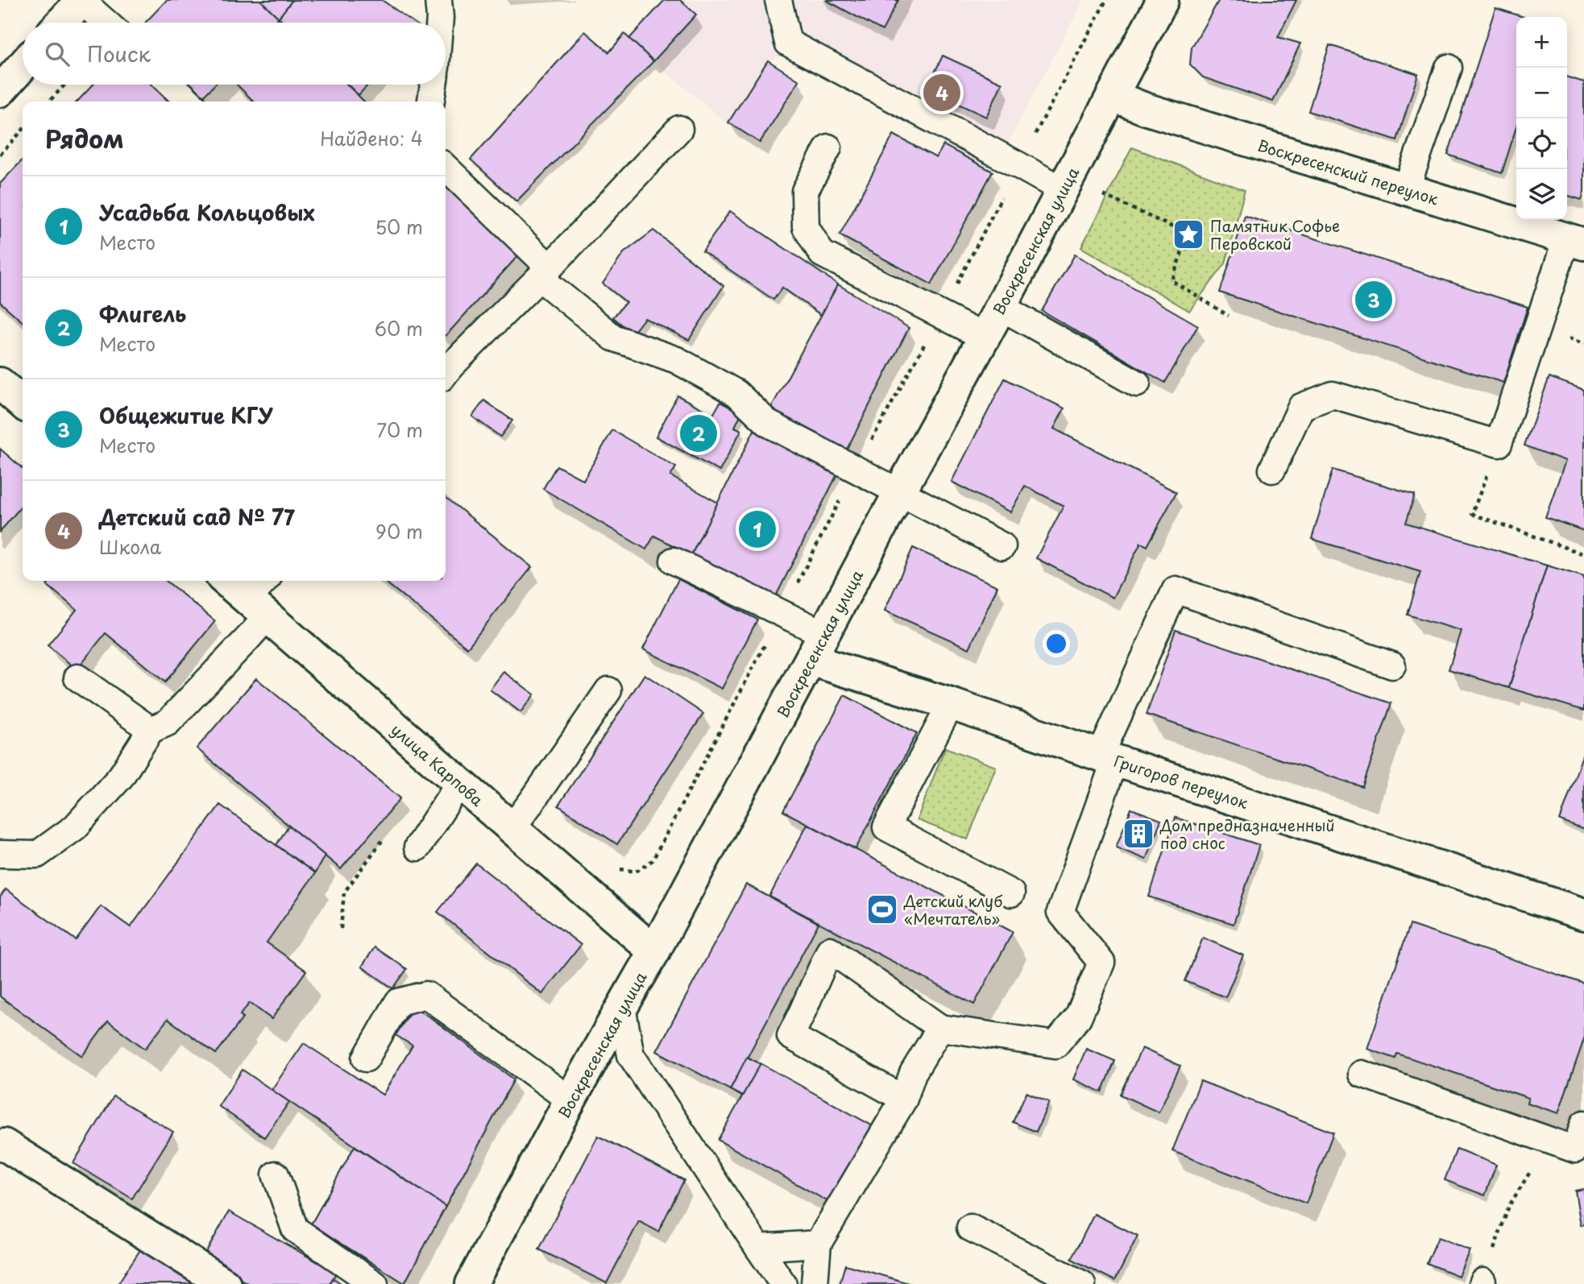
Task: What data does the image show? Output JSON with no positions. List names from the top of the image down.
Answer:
{
  "streets": {
    "street": [
      "Воскресенский переулок",
      "Воскресенская улица",
      "улица Карпова",
      "Григоров переулок"
    ]
  },
  "crossings": [
    ["Воскресенский переулок", "Воскресенская улица"],
    ["Воскресенская улица", "улица Карпова"],
    ["Воскресенская улица", "Григоров переулок"]
  ],
  "places": {
    "place": ["Памятник Софье Перовской"],
    "building": ["Дом предназначенный под снос"],
    "sports": ["Детский клуб «Мечтатель»"]
  },
  "page": {
    "map_buttons": ["+", "−"],
    "search": "Поиск",
    "pins": [
      "4",
      "3",
      "2",
      "1"
    ],
    "heading": ["Рядом", "Найдено: 4"],
    "list": [
      {
        "mark": "1",
        "name": "Усадьба Кольцовых",
        "note": "Место",
        "value": "50 m"
      },
      {
        "mark": "2",
        "name": "Флигель",
        "note": "Место",
        "value": "60 m"
      },
      {
        "mark": "3",
        "name": "Общежитие КГУ",
        "note": "Место",
        "value": "70 m"
      },
      {
        "mark": "4",
        "name": "Детский сад № 77",
        "note": "Школа",
        "value": "90 m"
      }
    ]
  }
}
